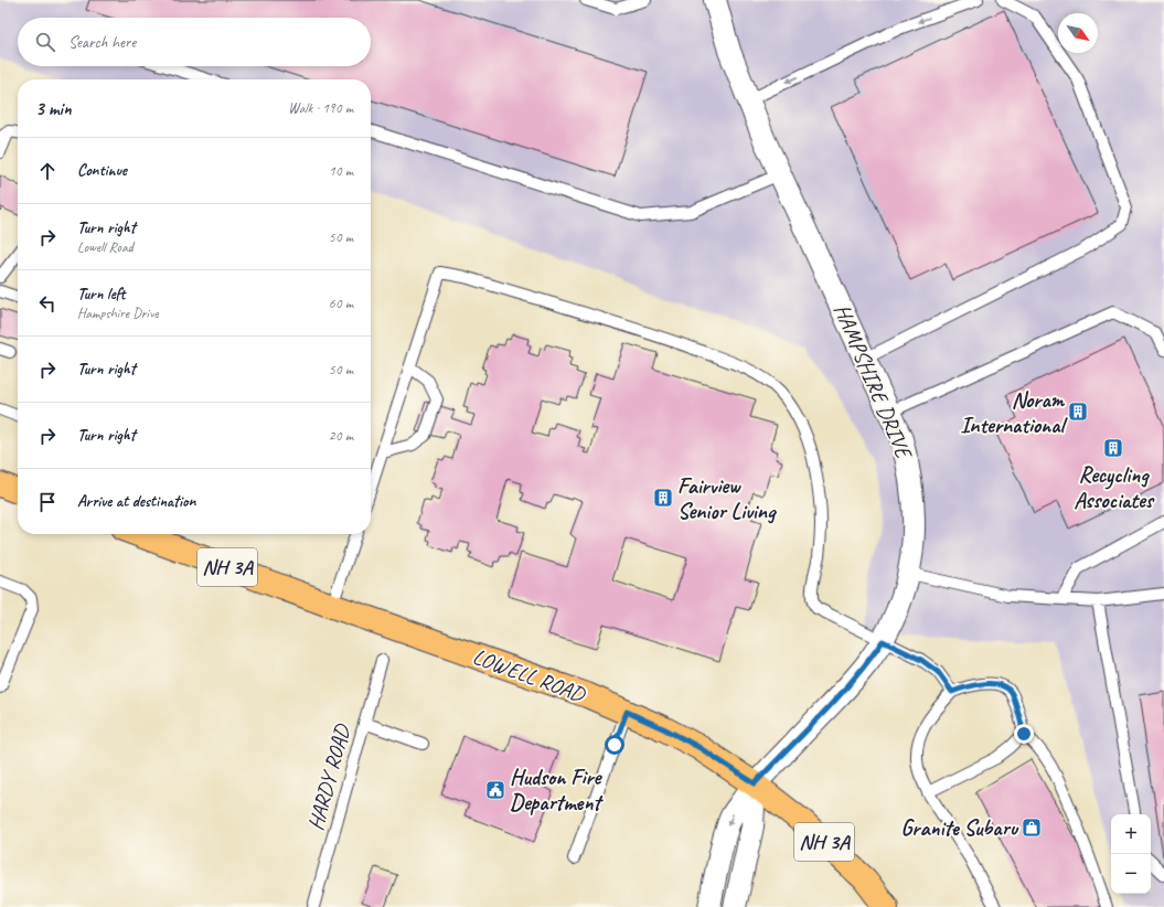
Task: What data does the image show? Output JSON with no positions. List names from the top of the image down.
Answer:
{
  "streets": {
    "main road": ["NH 3A", "LOWELL ROAD"],
    "street": ["HAMPSHIRE DRIVE"],
    "lane": ["HARDY ROAD"]
  },
  "crossings": [
    ["HAMPSHIRE DRIVE", "LOWELL ROAD"]
  ],
  "places": {
    "building": ["Noram International", "Recycling Associates", "Fairview Senior Living"],
    "public building": ["Hudson Fire Department"],
    "shop": ["Granite Subaru"]
  },
  "north": "bottom right",
  "page": {
    "search": "Search here",
    "heading": ["3 min", "Walk · 190 m"],
    "list": [
      ["Continue", "10 m"],
      ["Turn right", "Lowell Road", "50 m"],
      ["Turn left", "Hampshire Drive", "60 m"],
      ["Turn right", "50 m"],
      ["Turn right", "20 m"],
      "Arrive at destination"
    ],
    "map_buttons": ["+", "−"]
  }
}
